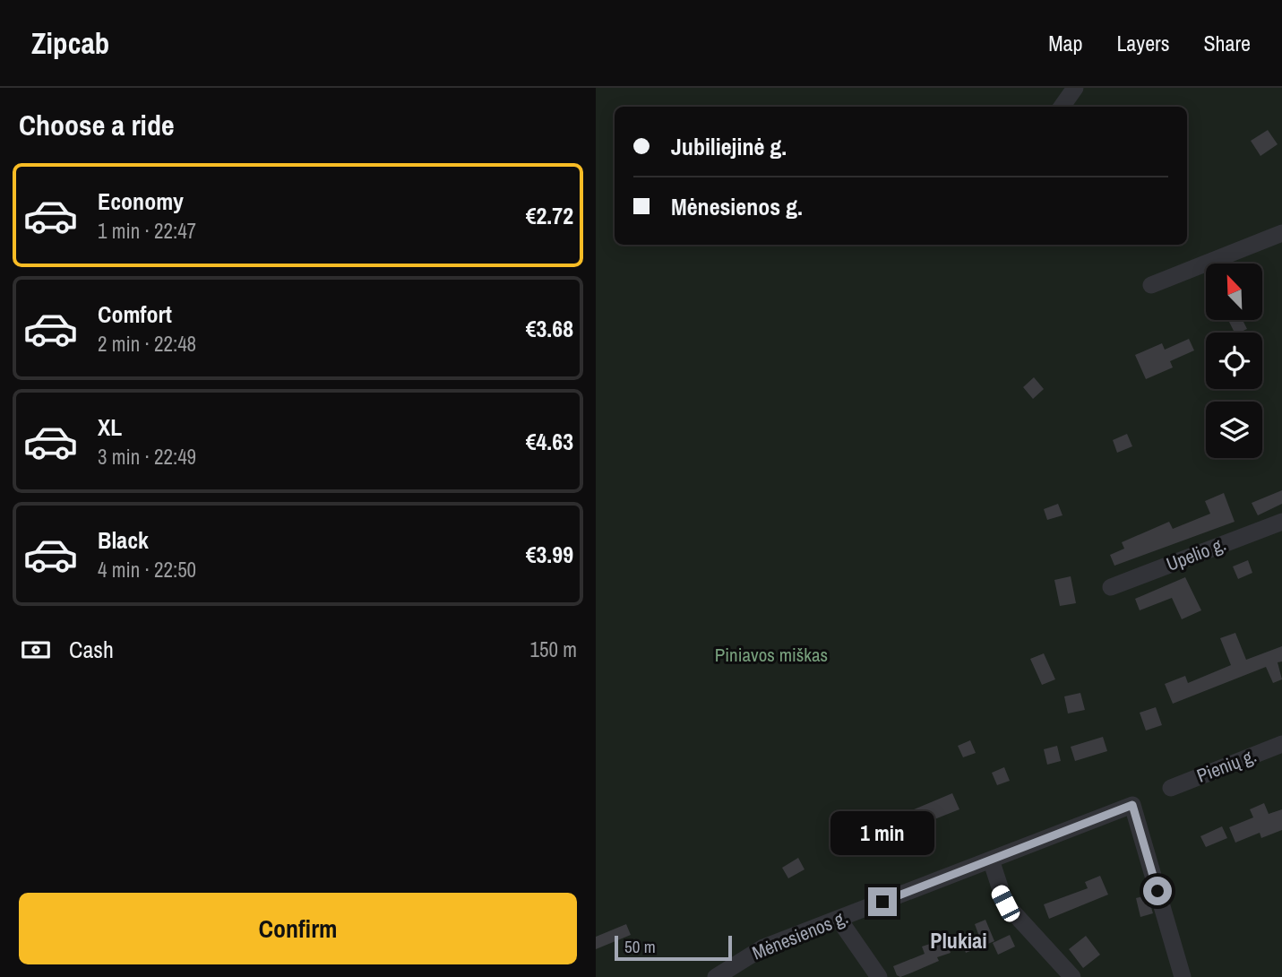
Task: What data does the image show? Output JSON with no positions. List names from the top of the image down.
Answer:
{
  "streets": {
    "street": ["Upelio g.", "Pienių g.", "Mėnesienos g."]
  },
  "districts": ["Plukiai"],
  "parks": ["Piniavos miškas"],
  "scale_bar": "50 m",
  "north": "top left",
  "page": {
    "header": "Zipcab",
    "nav": ["Map", "Layers", "Share"],
    "heading": "Choose a ride",
    "banner": ["Jubiliejinė g.", "Mėnesienos g."],
    "list": [
      {
        "name": "Economy",
        "note": "1 min · 22:47",
        "value": "€2.72"
      },
      {
        "name": "Comfort",
        "note": "2 min · 22:48",
        "value": "€3.68"
      },
      {
        "name": "XL",
        "note": "3 min · 22:49",
        "value": "€4.63"
      },
      {
        "name": "Black",
        "note": "4 min · 22:50",
        "value": "€3.99"
      }
    ],
    "pay": ["Cash", "150 m"],
    "bubble": "1 min",
    "buttons": "Confirm",
    "scale": "50 m"
  }
}
